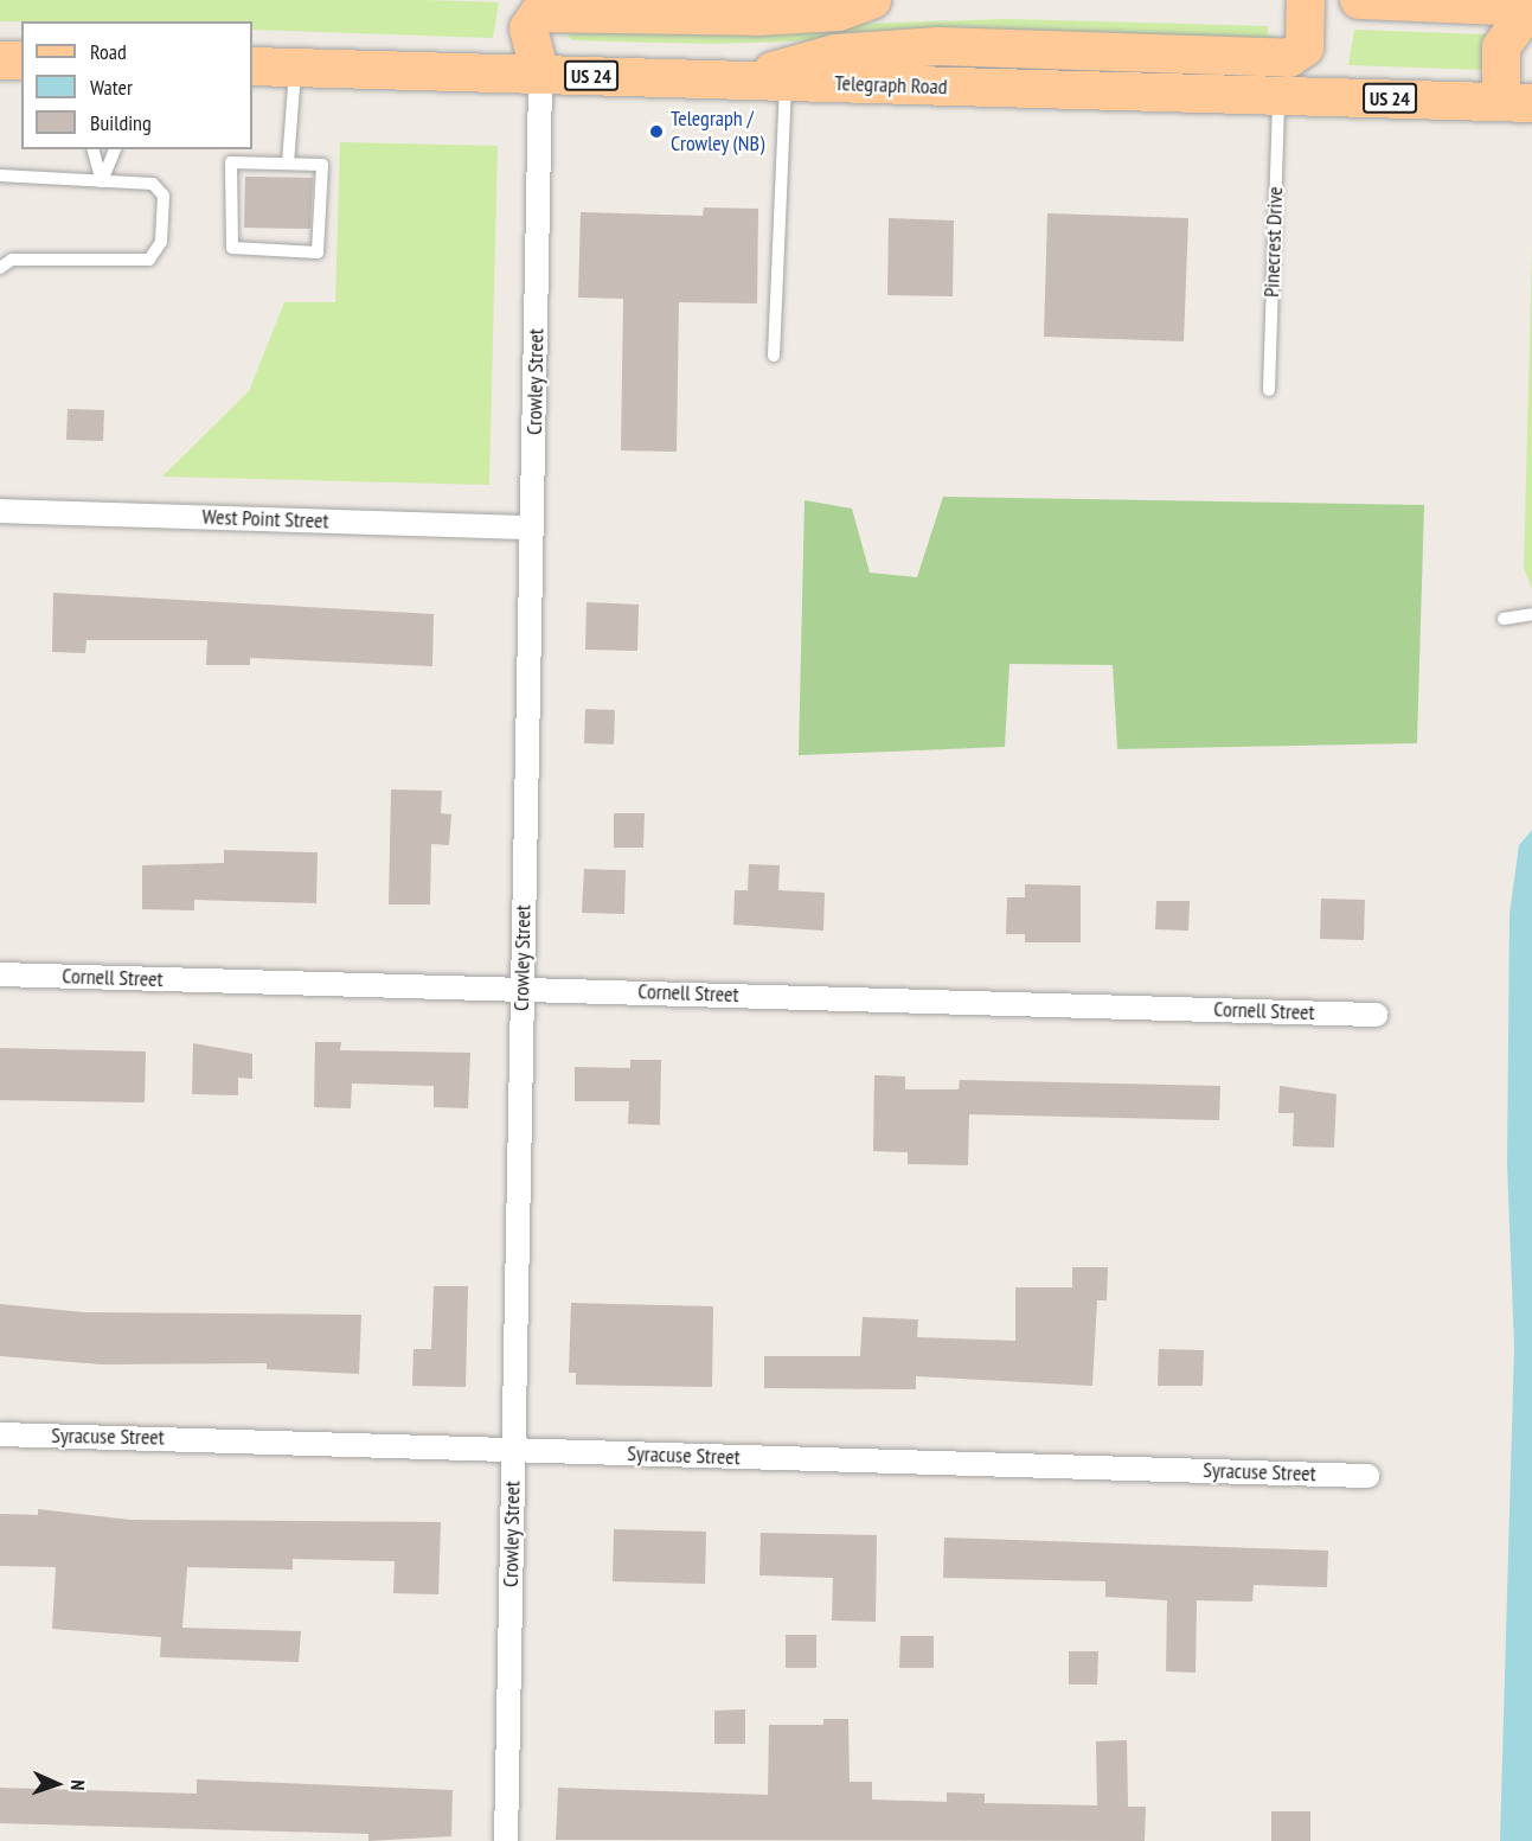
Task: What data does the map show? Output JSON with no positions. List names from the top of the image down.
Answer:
{
  "streets": {
    "main road": ["US 24", "Telegraph Road"],
    "street": [
      "Crowley Street",
      "West Point Street",
      "Cornell Street",
      "Syracuse Street"
    ],
    "lane": ["Pinecrest Drive"]
  },
  "crossings": [
    ["Telegraph Road", "Pinecrest Drive"],
    ["Telegraph Road", "Crowley Street"],
    ["Crowley Street", "West Point Street"],
    ["Crowley Street", "Cornell Street"],
    ["Crowley Street", "Syracuse Street"]
  ],
  "places": ["Telegraph / Crowley (NB)"],
  "legend": ["Road", "Water", "Building"],
  "north": "right"
}
